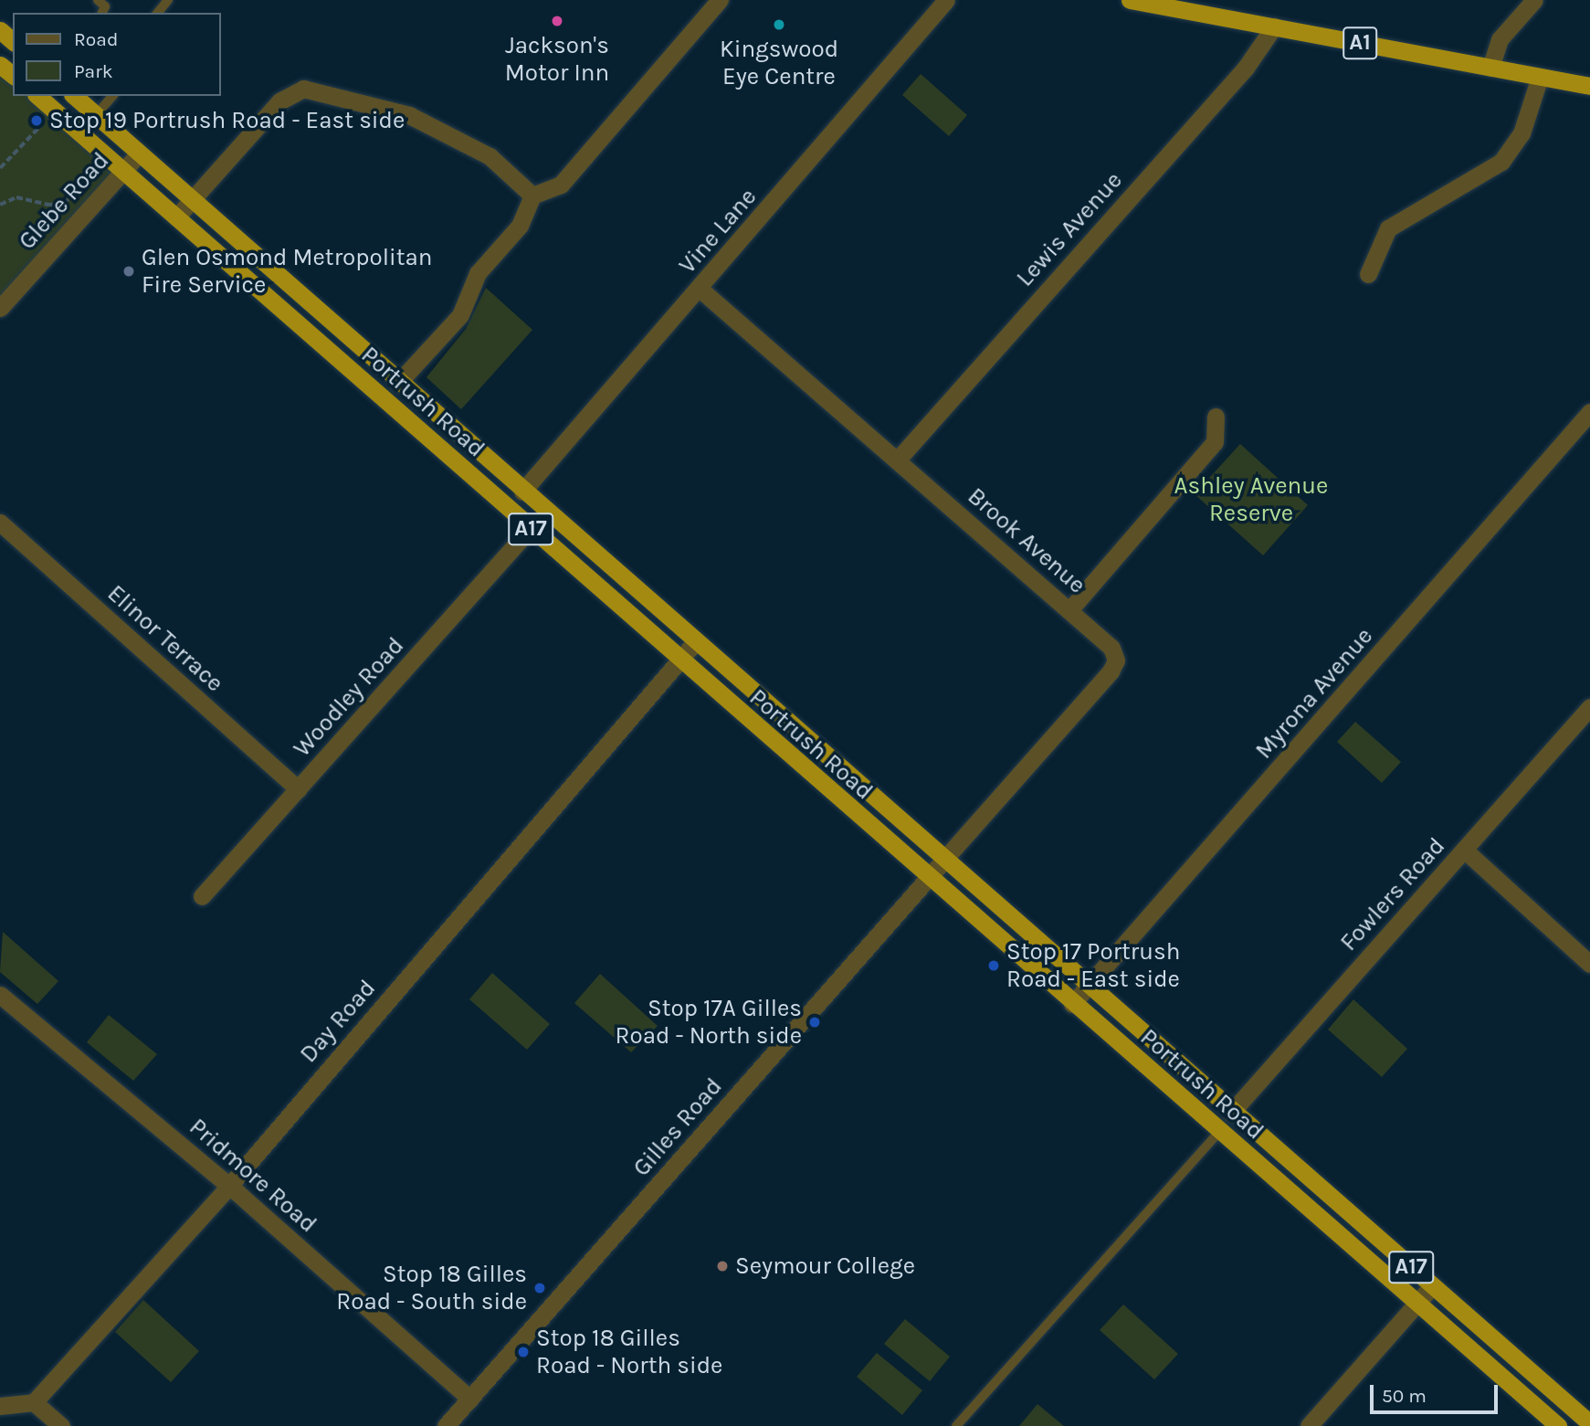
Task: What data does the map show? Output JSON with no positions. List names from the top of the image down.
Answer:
{
  "streets": {
    "highway": ["A1", "Portrush Road", "A17"],
    "street": [
      "Glebe Road",
      "Lewis Avenue",
      "Vine Lane",
      "Brook Avenue",
      "Elinor Terrace",
      "Myrona Avenue",
      "Woodley Road",
      "Fowlers Road",
      "Day Road",
      "Gilles Road",
      "Pridmore Road"
    ]
  },
  "crossings": [
    ["A1", "Lewis Avenue"],
    ["Glebe Road", "Portrush Road"],
    ["Lewis Avenue", "Brook Avenue"],
    ["Vine Lane", "Portrush Road"],
    ["Vine Lane", "Brook Avenue"],
    ["Portrush Road", "Brook Avenue"],
    ["Portrush Road", "Myrona Avenue"],
    ["Portrush Road", "Woodley Road"],
    ["Portrush Road", "Fowlers Road"],
    ["Portrush Road", "Day Road"],
    ["Portrush Road", "Gilles Road"],
    ["Brook Avenue", "Gilles Road"],
    ["Elinor Terrace", "Woodley Road"],
    ["Day Road", "Pridmore Road"],
    ["Gilles Road", "Pridmore Road"]
  ],
  "parks": ["Ashley Avenue Reserve"],
  "places": [
    "Jackson's Motor Inn",
    "Kingswood Eye Centre",
    "Stop 19 Portrush Road - East side",
    "Glen Osmond Metropolitan Fire Service",
    "Stop 17 Portrush Road - East side",
    "Stop 17A Gilles Road - North side",
    "Seymour College",
    "Stop 18 Gilles Road - South side",
    "Stop 18 Gilles Road - North side"
  ],
  "legend": ["Road", "Park"],
  "scale_bar": "50 m"
}
